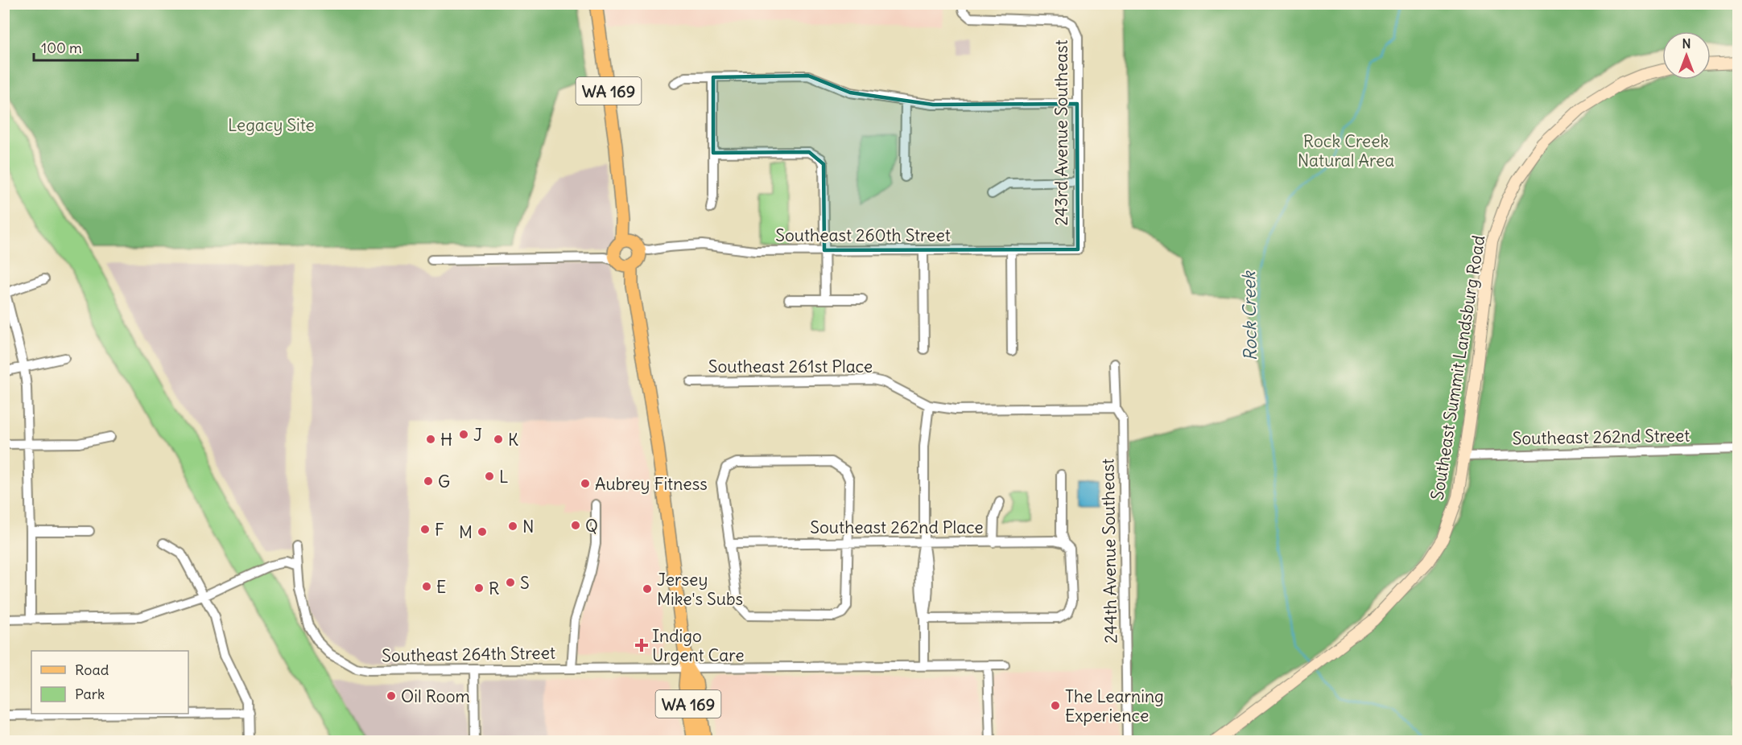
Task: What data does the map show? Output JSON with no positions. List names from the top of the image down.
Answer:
{
  "streets": {
    "main road": ["WA 169"],
    "street": [
      "243rd Avenue Southeast",
      "Southeast 260th Street",
      "Southeast 261st Place",
      "Southeast Summit Landsburg Road",
      "Southeast 262nd Street",
      "Southeast 262nd Place",
      "244th Avenue Southeast",
      "Southeast 264th Street"
    ]
  },
  "crossings": [
    ["WA 169", "Southeast 260th Street"],
    ["WA 169", "Southeast 264th Street"],
    ["243rd Avenue Southeast", "Southeast 260th Street"],
    ["Southeast 261st Place", "244th Avenue Southeast"],
    ["Southeast Summit Landsburg Road", "Southeast 262nd Street"]
  ],
  "water": ["Rock Creek"],
  "parks": ["Legacy Site", "Rock Creek Natural Area"],
  "places": {
    "other": [
      "J",
      "H",
      "K",
      "L",
      "G",
      "Aubrey Fitness",
      "Q",
      "N",
      "F",
      "M",
      "S",
      "E",
      "R",
      "Jersey Mike's Subs",
      "Oil Room",
      "The Learning Experience"
    ],
    "health": ["Indigo Urgent Care"]
  },
  "legend": ["Road", "Park"],
  "scale_bar": "100 m",
  "north": "top"
}
